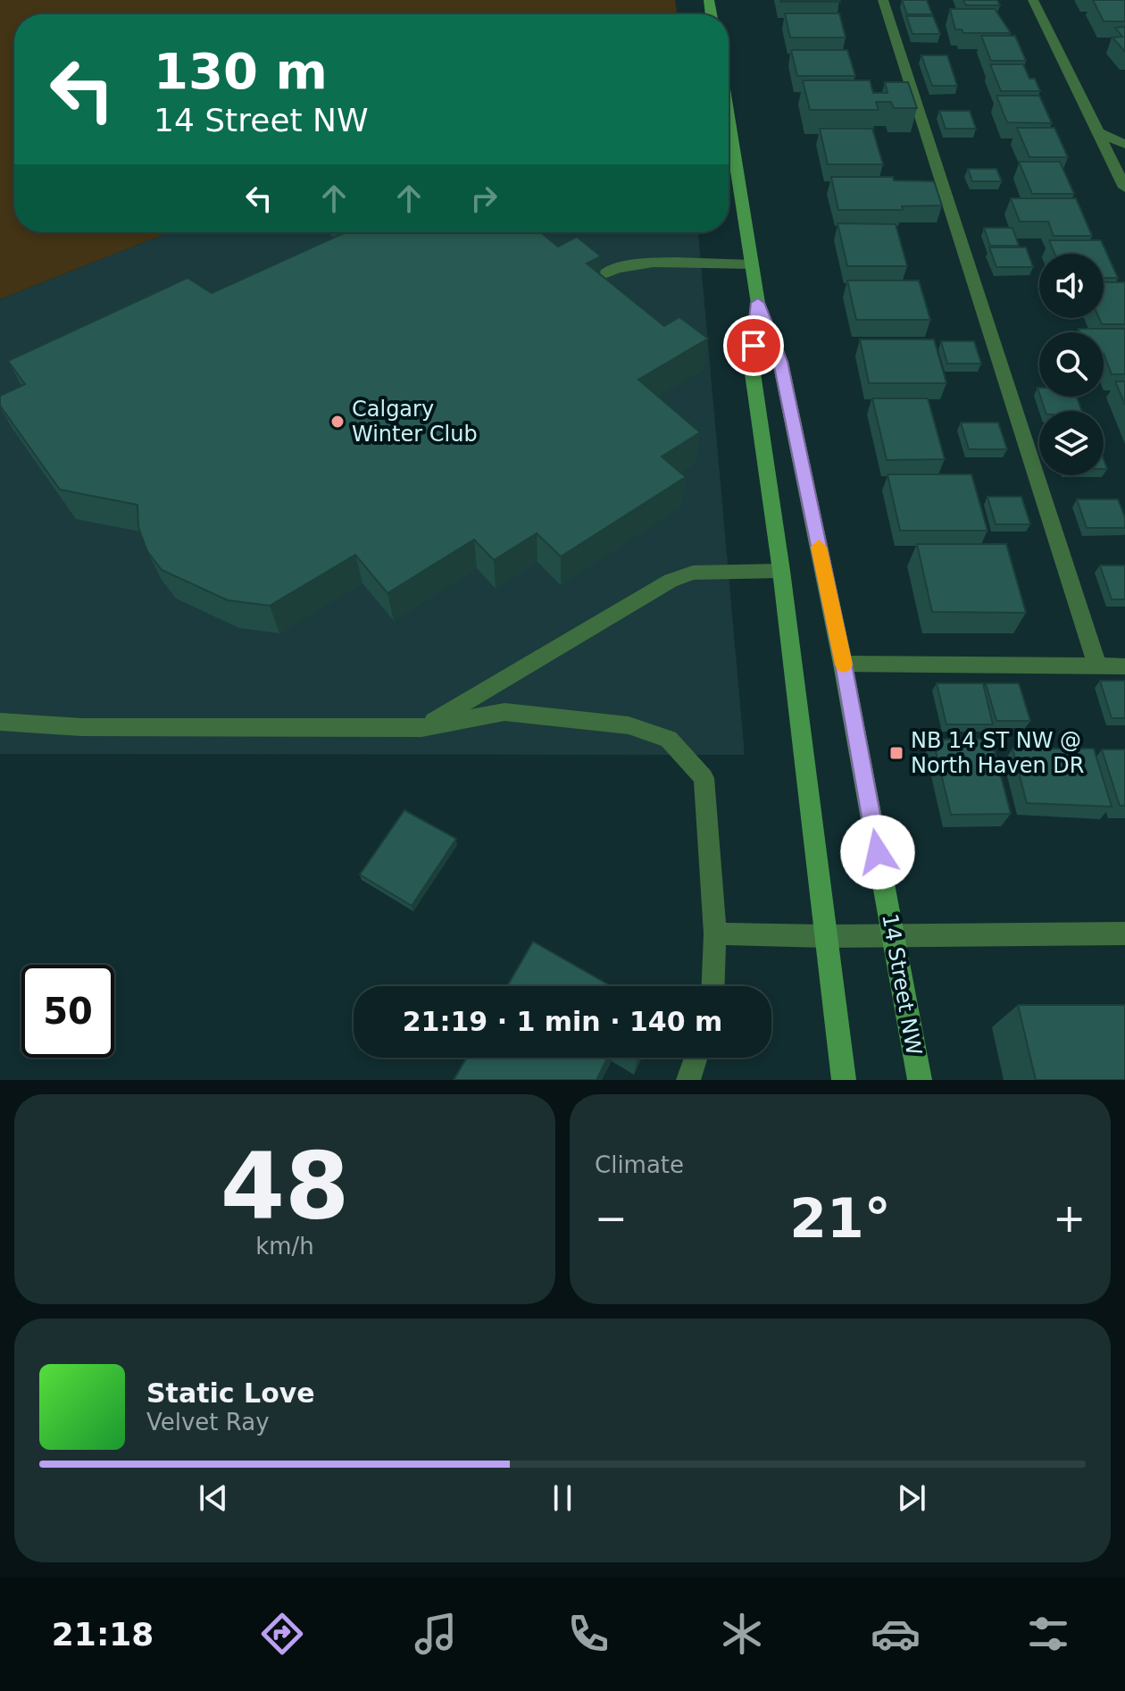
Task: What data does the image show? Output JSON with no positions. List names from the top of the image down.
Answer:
{
  "streets": {
    "main road": ["14 Street NW"]
  },
  "places": {
    "other": ["Calgary Winter Club"],
    "transit": ["NB 14 ST NW @ North Haven DR"]
  },
  "page": {
    "turn": ["130 m", "14 Street NW"],
    "limit": "50",
    "trip": "21:19 · 1 min · 140 m",
    "tile": [
      ["48", "km/h"],
      "Climate"
    ],
    "heat": ["−", "21°", "+"],
    "song": ["Static Love", "Velvet Ray"],
    "tabs": "21:18"
  }
}
